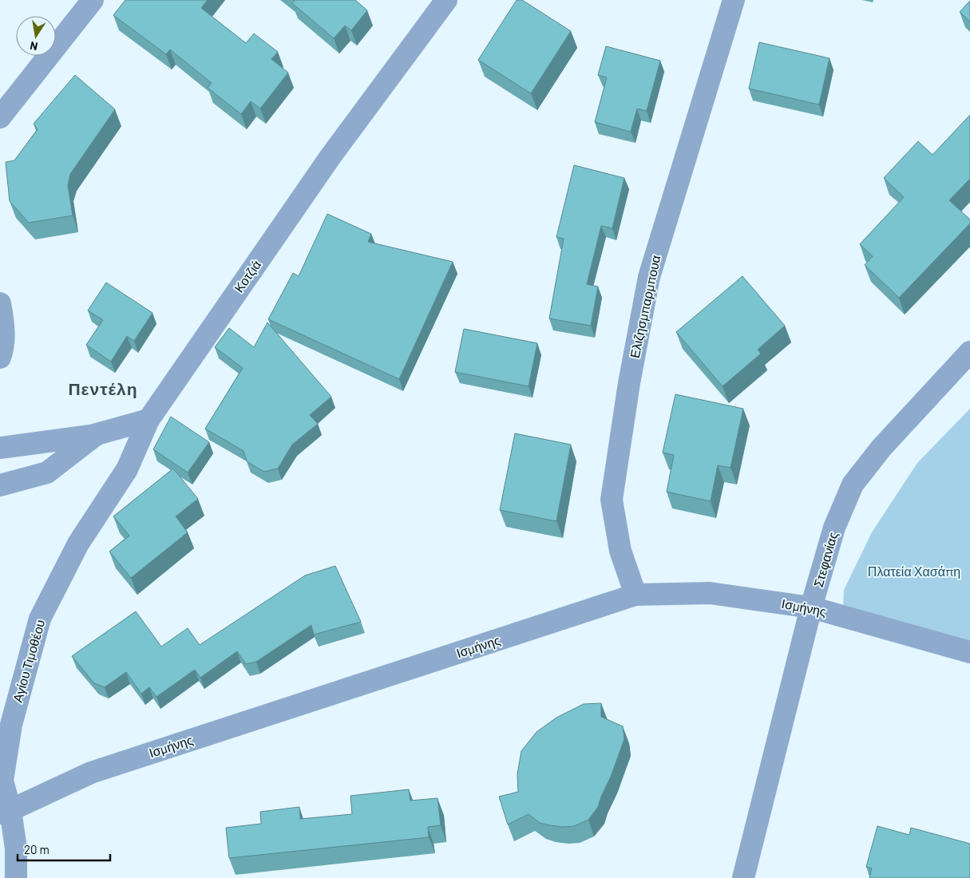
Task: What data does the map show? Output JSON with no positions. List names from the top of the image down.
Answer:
{
  "streets": {
    "street": [
      "Κοτζιά",
      "Ελιζησμπαρμπουα",
      "Στεφανίας",
      "Ισμήνης",
      "Αγίου Τιμοθέου"
    ]
  },
  "crossings": [
    ["Κοτζιά", "Αγίου Τιμοθέου"],
    ["Ελιζησμπαρμπουα", "Ισμήνης"],
    ["Στεφανίας", "Ισμήνης"],
    ["Ισμήνης", "Αγίου Τιμοθέου"]
  ],
  "districts": ["Πεντέλη"],
  "parks": ["Πλατεία Χασάπη"],
  "scale_bar": "20 m",
  "north": "bottom"
}
